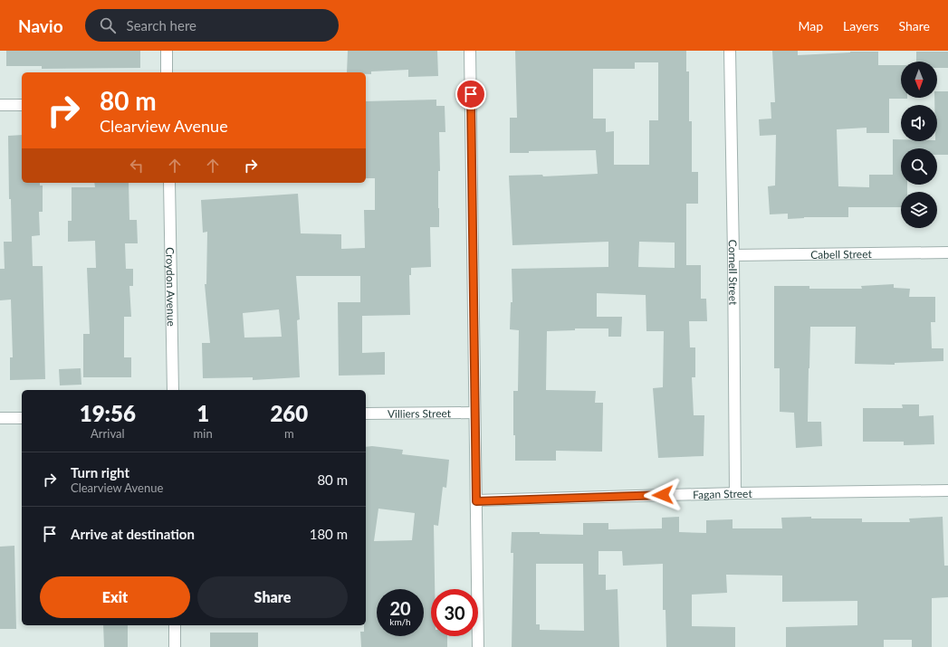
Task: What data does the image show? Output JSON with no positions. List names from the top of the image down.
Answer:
{
  "streets": {
    "street": [
      "Cabell Street",
      "Cornell Street",
      "Croydon Avenue",
      "Villiers Street",
      "Fagan Street"
    ]
  },
  "crossings": [
    ["Cabell Street", "Cornell Street"],
    ["Cornell Street", "Fagan Street"]
  ],
  "north": "bottom",
  "page": {
    "header": "Navio",
    "search": "Search here",
    "nav": ["Map", "Layers", "Share"],
    "turn": ["80 m", "Clearview Avenue"],
    "eta": [
      "19:56",
      "Arrival",
      "1",
      "min",
      "260",
      "m"
    ],
    "list": [
      {
        "name": "Turn right",
        "note": "Clearview Avenue",
        "value": "80 m"
      },
      {
        "name": "Arrive at destination",
        "value": "180 m"
      }
    ],
    "buttons": ["Exit", "Share"],
    "speed": "20 km/h",
    "limit": "30"
  }
}
